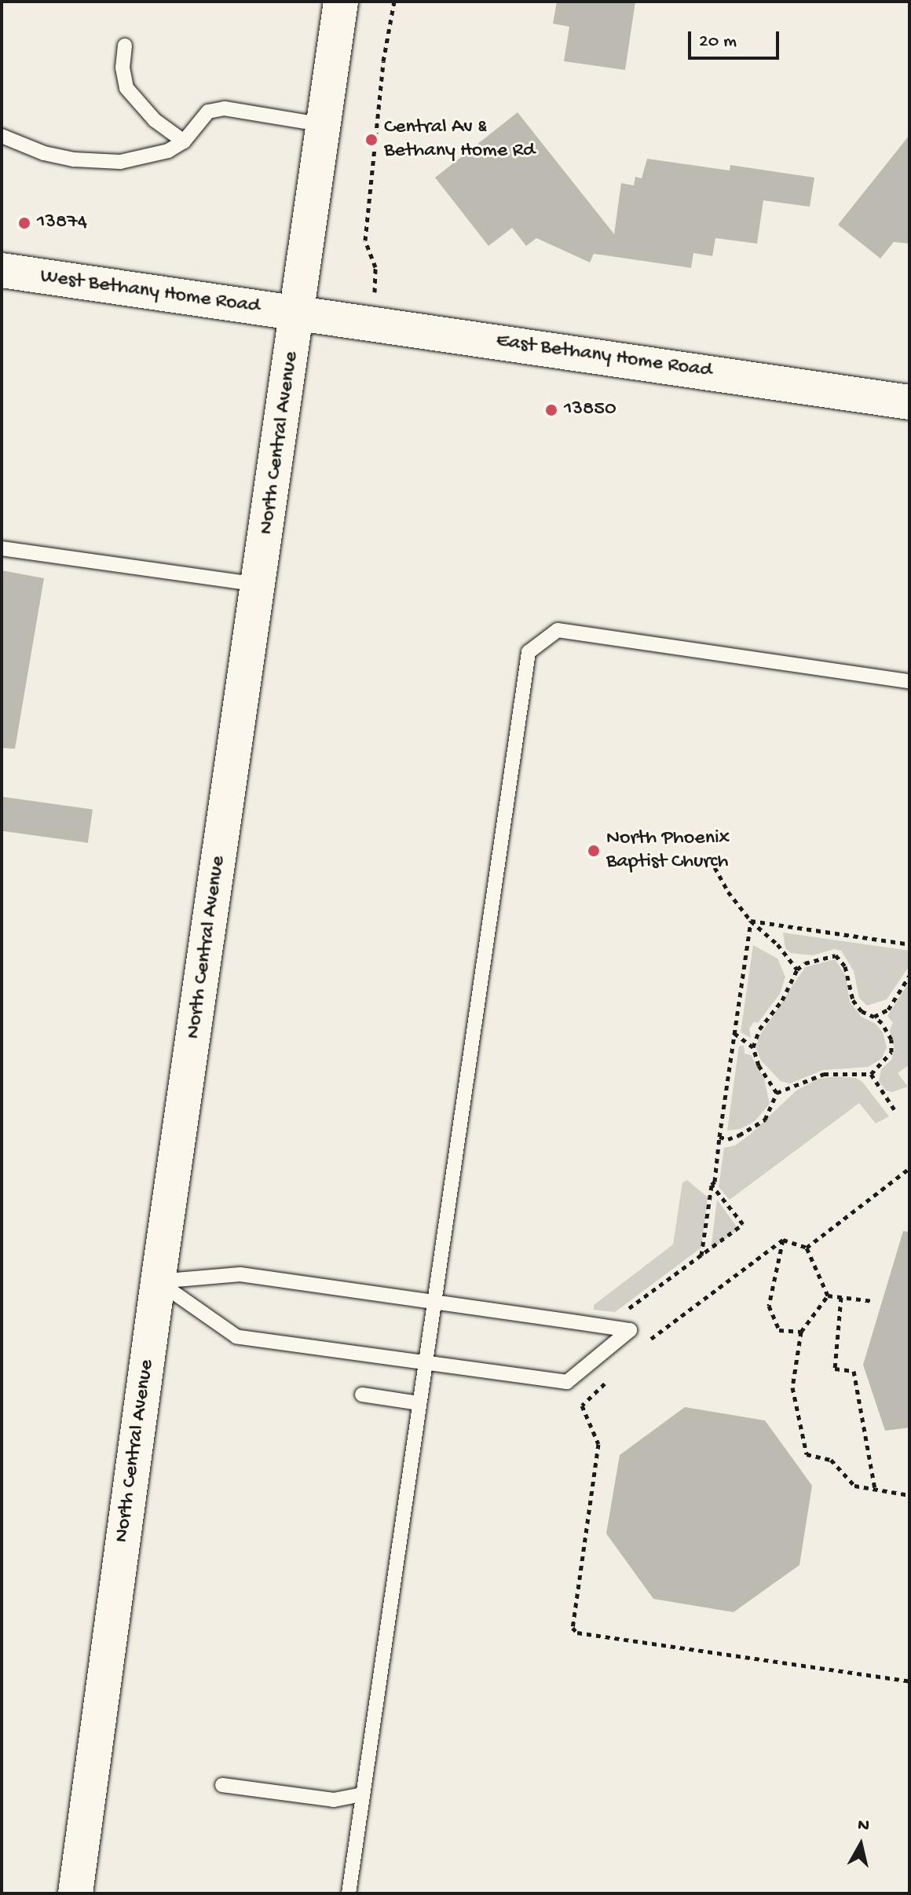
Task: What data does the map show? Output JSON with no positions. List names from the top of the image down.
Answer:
{
  "streets": {
    "main road": ["West Bethany Home Road", "East Bethany Home Road", "North Central Avenue"]
  },
  "crossings": [
    ["West Bethany Home Road", "East Bethany Home Road"],
    ["West Bethany Home Road", "North Central Avenue"],
    ["East Bethany Home Road", "North Central Avenue"]
  ],
  "places": [
    "Central Av & Bethany Home Rd",
    "13874",
    "13850",
    "North Phoenix Baptist Church"
  ],
  "scale_bar": "20 m",
  "north": "top"
}
